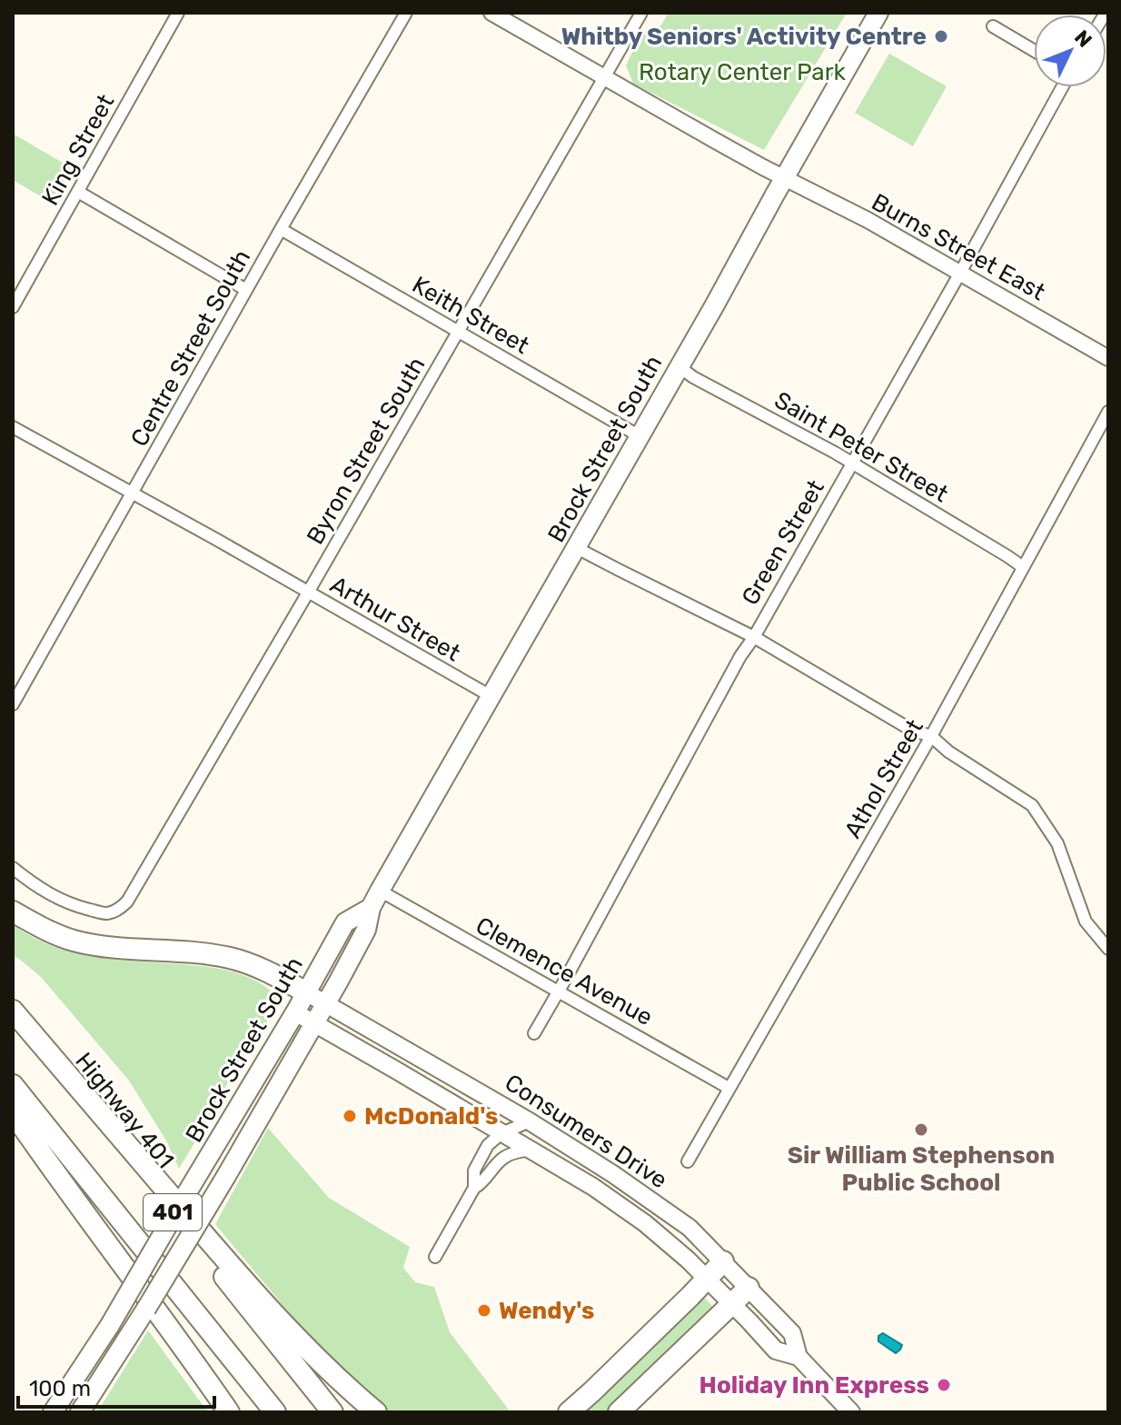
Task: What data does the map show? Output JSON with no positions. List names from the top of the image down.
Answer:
{
  "streets": {
    "highway": ["Highway 401", "401"],
    "main road": ["Brock Street South", "Consumers Drive"],
    "street": [
      "King Street",
      "Burns Street East",
      "Keith Street",
      "Centre Street South",
      "Saint Peter Street",
      "Byron Street South",
      "Green Street",
      "Arthur Street",
      "Athol Street",
      "Clemence Avenue"
    ]
  },
  "crossings": [
    ["Burns Street East", "Brock Street South"],
    ["Burns Street East", "Byron Street South"],
    ["Burns Street East", "Green Street"],
    ["Keith Street", "Centre Street South"],
    ["Keith Street", "Brock Street South"],
    ["Keith Street", "Byron Street South"],
    ["Centre Street South", "Arthur Street"],
    ["Saint Peter Street", "Brock Street South"],
    ["Saint Peter Street", "Green Street"],
    ["Saint Peter Street", "Athol Street"],
    ["Brock Street South", "Arthur Street"],
    ["Brock Street South", "Clemence Avenue"],
    ["Brock Street South", "Consumers Drive"],
    ["Byron Street South", "Arthur Street"],
    ["Green Street", "Clemence Avenue"],
    ["Athol Street", "Clemence Avenue"]
  ],
  "parks": ["Rotary Center Park"],
  "places": [
    "Whitby Seniors' Activity Centre",
    "McDonald's",
    "Sir William Stephenson Public School",
    "Wendy's",
    "Holiday Inn Express"
  ],
  "scale_bar": "100 m",
  "north": "top right"
}
